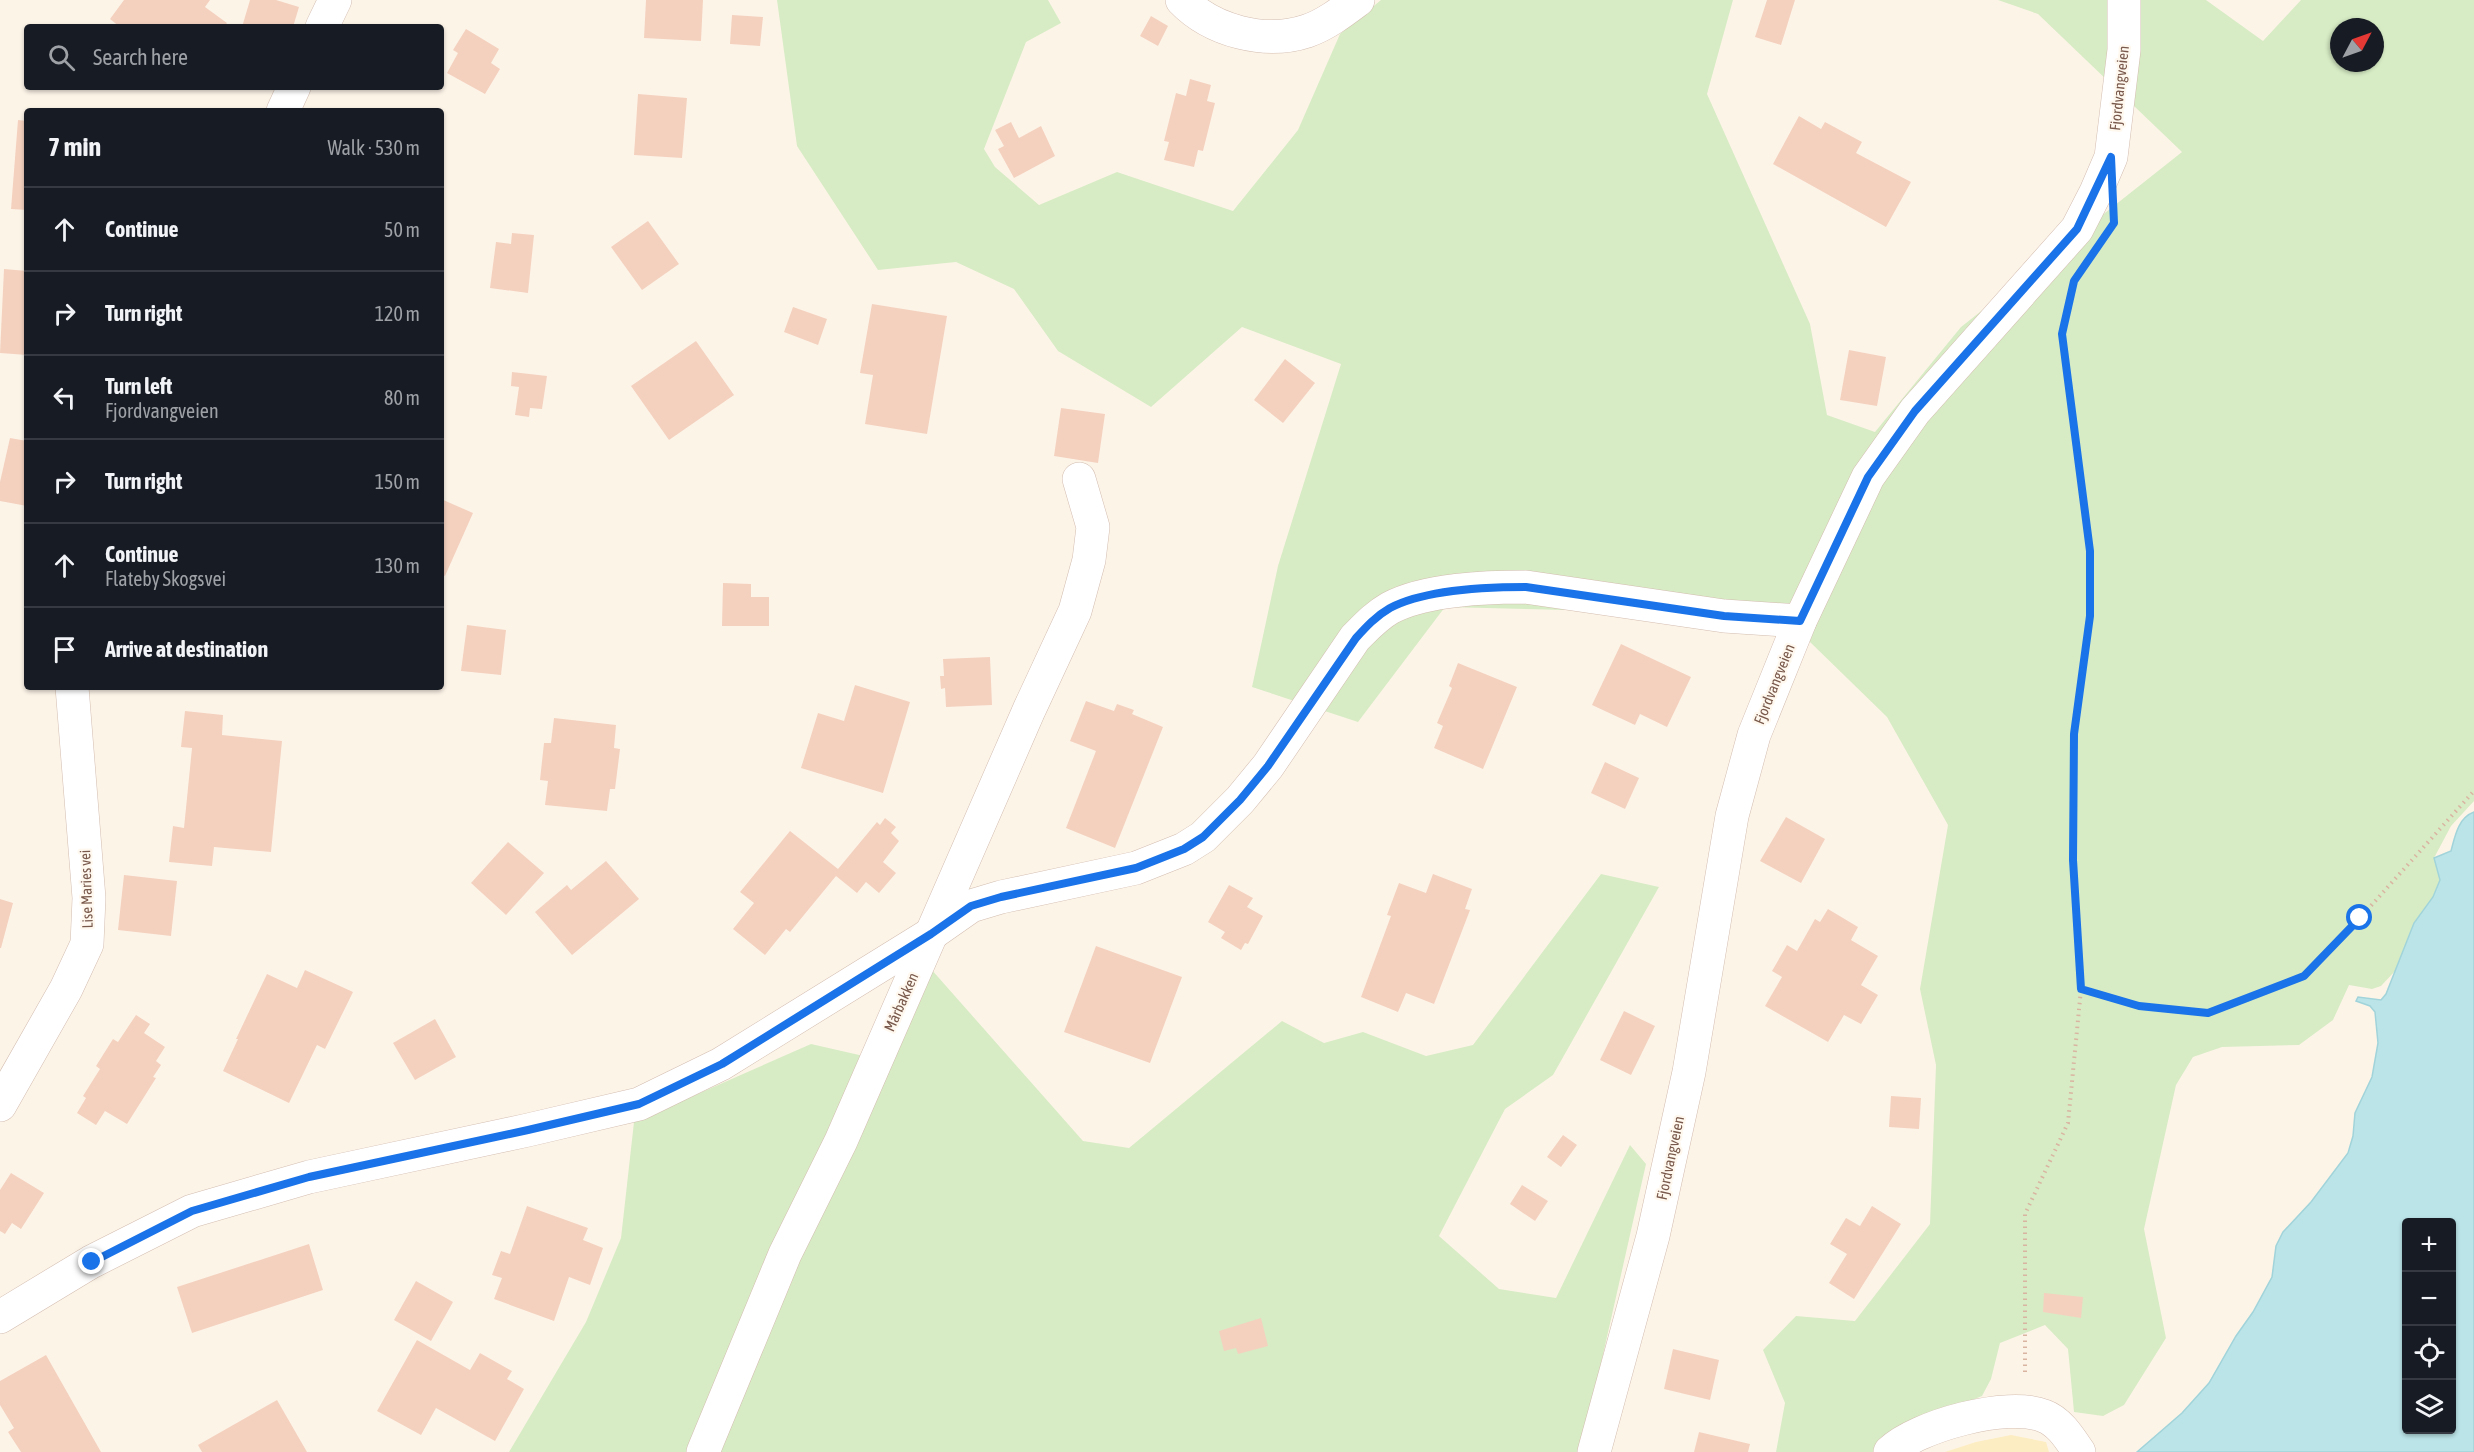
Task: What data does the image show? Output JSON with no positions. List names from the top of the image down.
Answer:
{
  "streets": {
    "street": ["Fjordvangveien", "Lise Maries vei", "Mårbakken"]
  },
  "north": "top right",
  "page": {
    "search": "Search here",
    "heading": ["7 min", "Walk · 530 m"],
    "list": [
      ["Continue", "50 m"],
      ["Turn right", "120 m"],
      ["Turn left", "Fjordvangveien", "80 m"],
      ["Turn right", "150 m"],
      ["Continue", "Flateby Skogsvei", "130 m"],
      "Arrive at destination"
    ],
    "map_buttons": ["+", "−"]
  }
}
